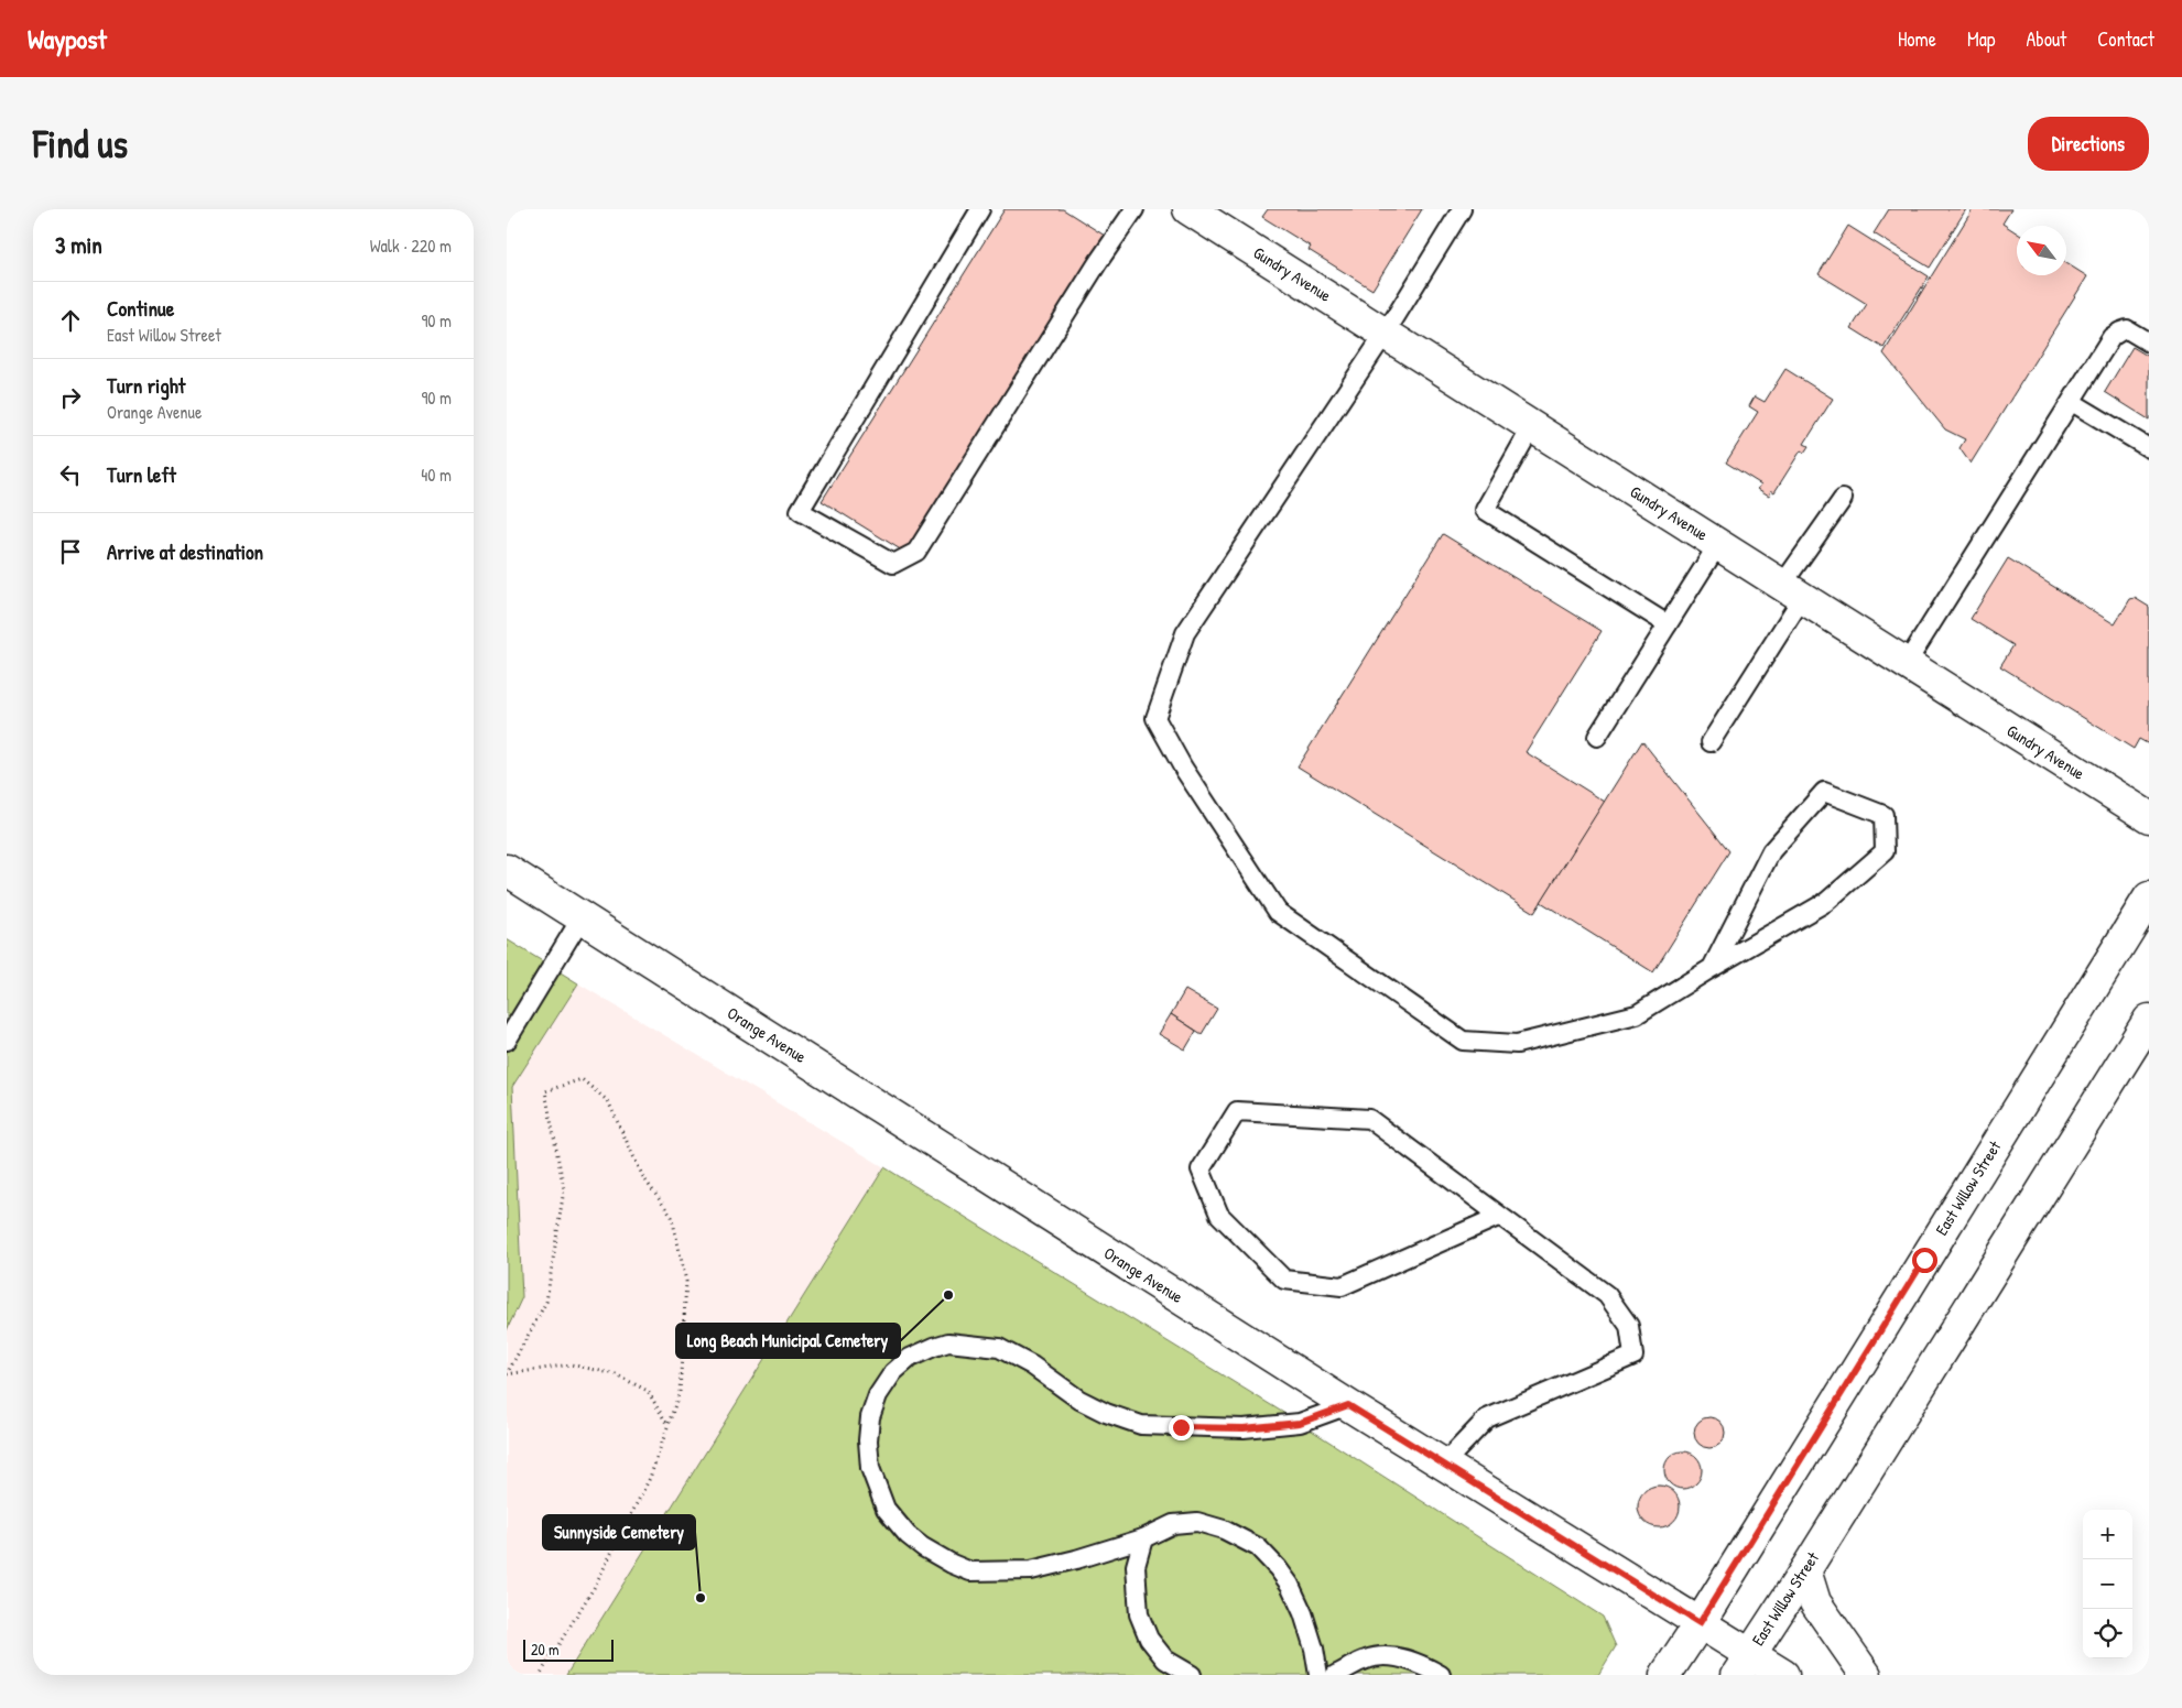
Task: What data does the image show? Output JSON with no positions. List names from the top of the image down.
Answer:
{
  "streets": {
    "main road": ["Gundry Avenue", "Orange Avenue", "East Willow Street"]
  },
  "crossings": [
    ["Orange Avenue", "East Willow Street"]
  ],
  "places": ["Long Beach Municipal Cemetery", "Sunnyside Cemetery"],
  "scale_bar": "20 m",
  "north": "top left",
  "page": {
    "header": "Waypost",
    "nav": [
      "Home",
      "Map",
      "About",
      "Contact"
    ],
    "buttons": "Directions",
    "title": "Find us",
    "heading": ["3 min", "Walk · 220 m"],
    "list": [
      ["Continue", "East Willow Street", "90 m"],
      ["Turn right", "Orange Avenue", "90 m"],
      ["Turn left", "40 m"],
      "Arrive at destination"
    ],
    "map_buttons": ["+", "−"],
    "scale": "20 m"
  }
}
